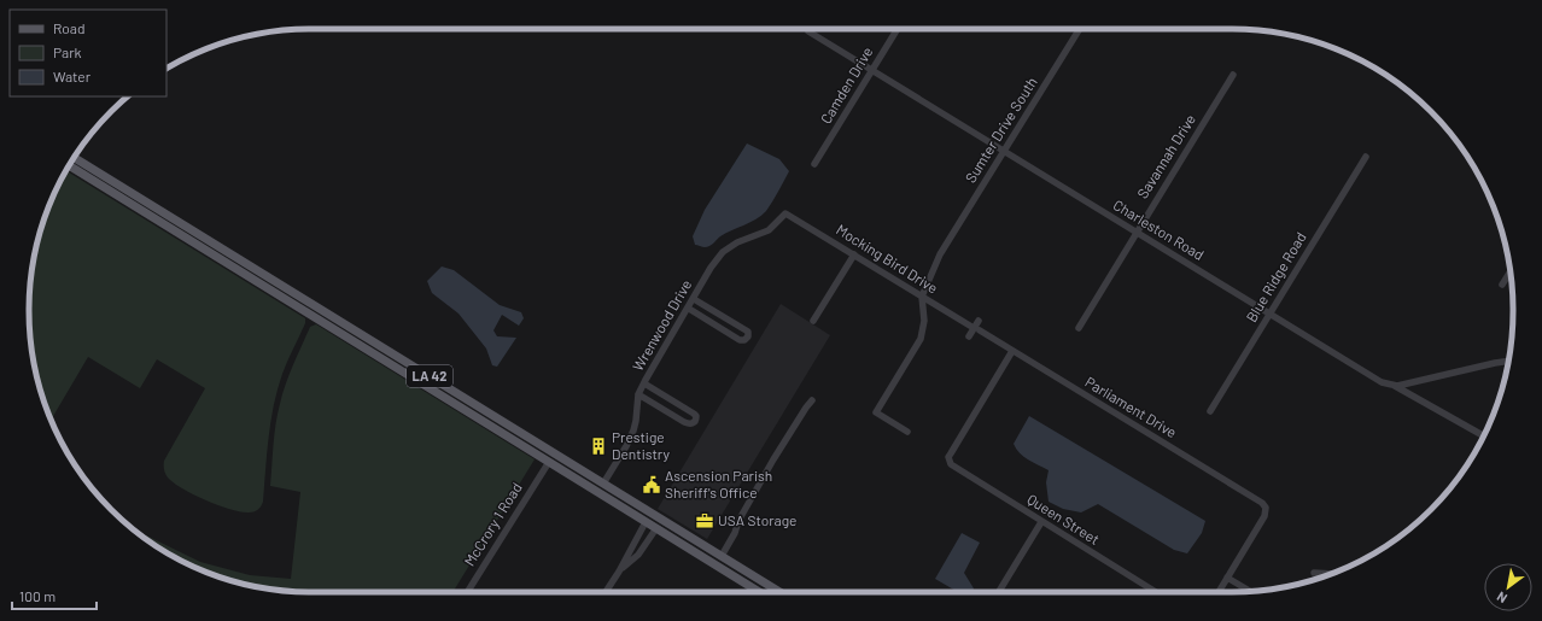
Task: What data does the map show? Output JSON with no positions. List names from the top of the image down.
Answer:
{
  "streets": {
    "main road": ["LA 42"],
    "street": [
      "Camden Drive",
      "Sumter Drive South",
      "Savannah Drive",
      "Charleston Road",
      "Mocking Bird Drive",
      "Blue Ridge Road",
      "Wrenwood Drive",
      "Parliament Drive",
      "Queen Street",
      "McCrory 1 Road"
    ]
  },
  "crossings": [
    ["Camden Drive", "Charleston Road"],
    ["Sumter Drive South", "Charleston Road"],
    ["Sumter Drive South", "Mocking Bird Drive"],
    ["Savannah Drive", "Charleston Road"],
    ["Charleston Road", "Blue Ridge Road"],
    ["Mocking Bird Drive", "Wrenwood Drive"],
    ["Mocking Bird Drive", "Parliament Drive"],
    ["Wrenwood Drive", "LA 42"],
    ["LA 42", "McCrory 1 Road"],
    ["Parliament Drive", "Queen Street"]
  ],
  "places": {
    "building": ["Prestige Dentistry"],
    "public building": ["Ascension Parish Sheriff's Office"],
    "office": ["USA Storage"]
  },
  "legend": ["Road", "Park", "Water"],
  "scale_bar": "100 m",
  "north": "bottom left"
}
